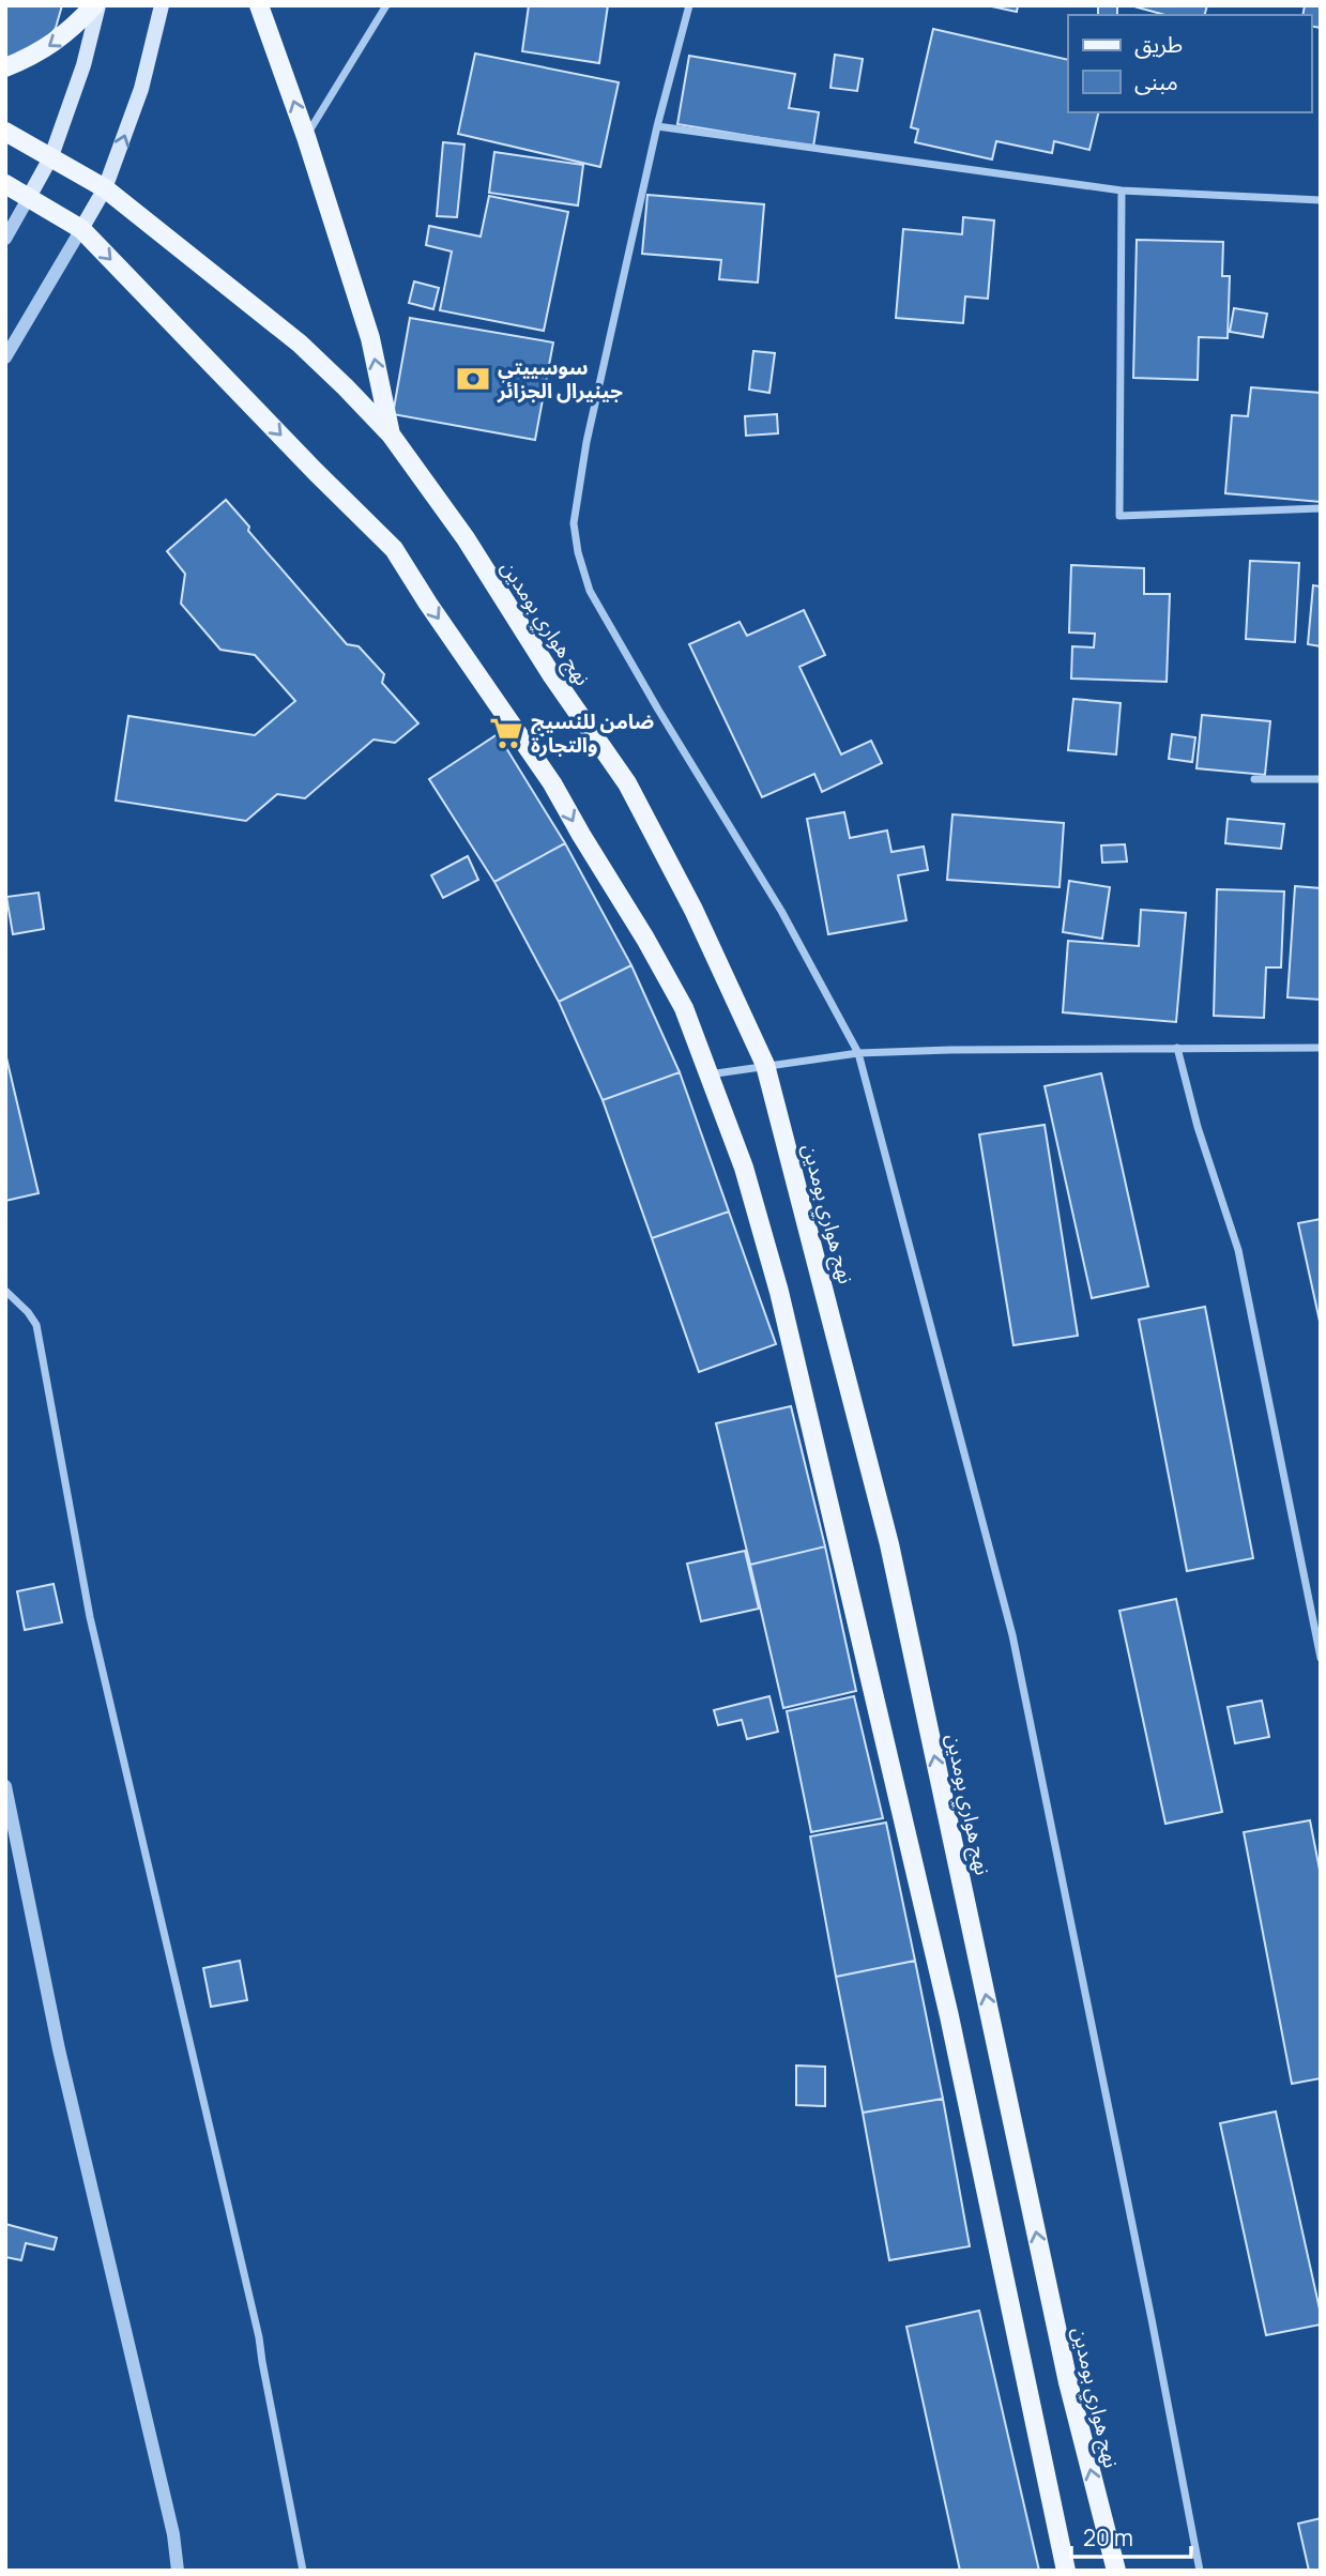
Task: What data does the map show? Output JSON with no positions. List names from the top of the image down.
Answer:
{
  "streets": {
    "main road": ["نهج هواري بومدين"]
  },
  "places": {
    "bank": ["سوسييتي جينيرال الجزائر"],
    "supermarket": ["ضامن للنسيج والتجارة"]
  },
  "legend": ["طريق", "مبنى"],
  "scale_bar": "20 m"
}
